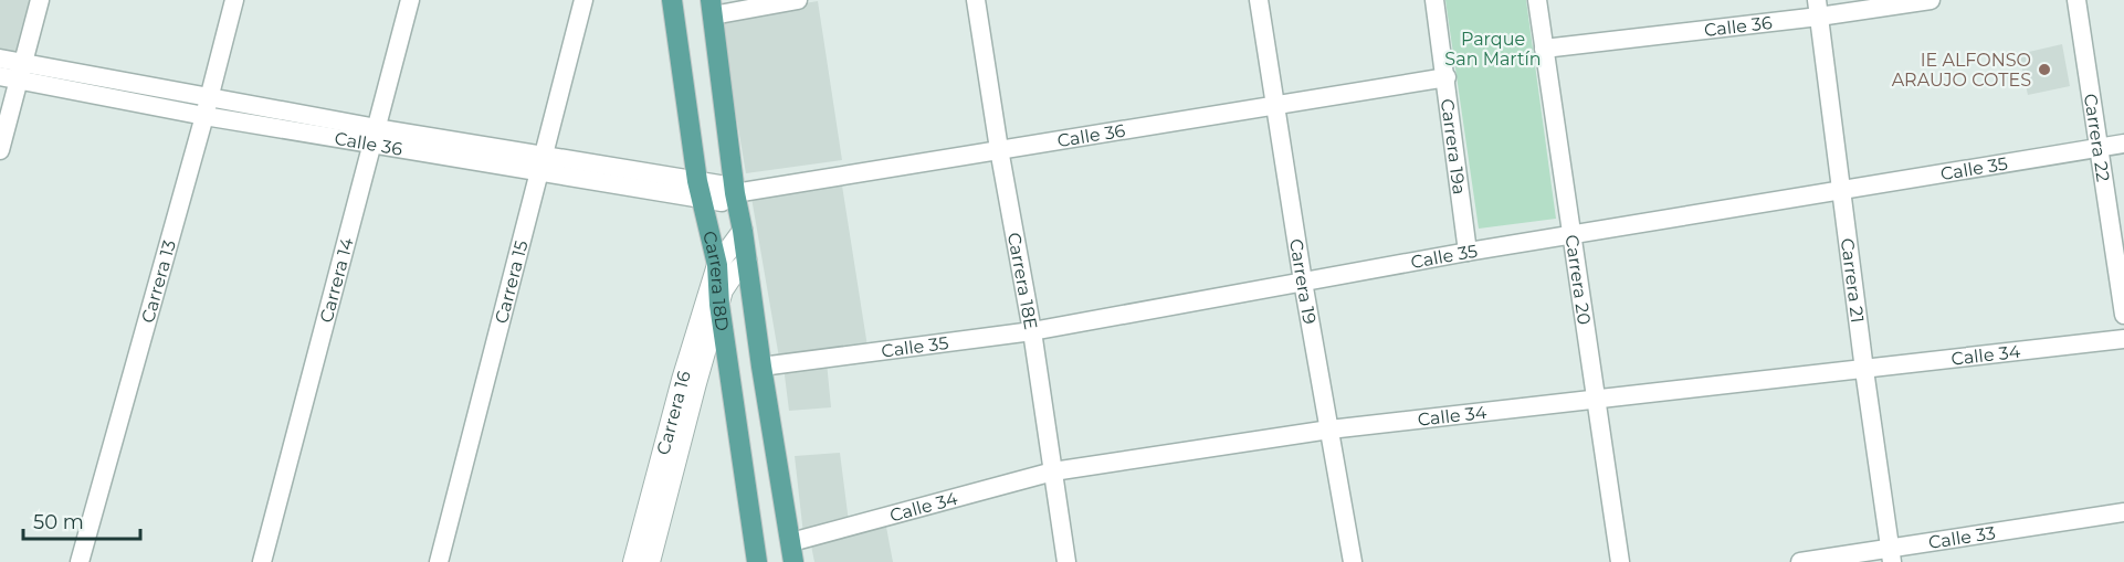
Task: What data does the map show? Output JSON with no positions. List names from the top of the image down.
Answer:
{
  "streets": {
    "main road": ["Carrera 18D"],
    "street": [
      "Calle 36",
      "Carrera 22",
      "Carrera 19a",
      "Calle 35",
      "Carrera 15",
      "Carrera 18E",
      "Carrera 13",
      "Carrera 14",
      "Carrera 19",
      "Carrera 20",
      "Carrera 21",
      "Calle 34",
      "Carrera 16",
      "Calle 33"
    ]
  },
  "crossings": [
    ["Calle 36", "Carrera 19a"],
    ["Calle 36", "Carrera 15"],
    ["Calle 36", "Carrera 18D"],
    ["Calle 36", "Carrera 18E"],
    ["Calle 36", "Carrera 13"],
    ["Calle 36", "Carrera 14"],
    ["Calle 36", "Carrera 19"],
    ["Calle 36", "Carrera 20"],
    ["Calle 36", "Carrera 21"],
    ["Carrera 22", "Calle 35"],
    ["Carrera 19a", "Calle 35"],
    ["Calle 35", "Carrera 18D"],
    ["Calle 35", "Carrera 18E"],
    ["Calle 35", "Carrera 19"],
    ["Calle 35", "Carrera 20"],
    ["Calle 35", "Carrera 21"],
    ["Carrera 18D", "Calle 34"],
    ["Carrera 18D", "Carrera 16"],
    ["Carrera 18E", "Calle 34"],
    ["Carrera 19", "Calle 34"],
    ["Carrera 20", "Calle 34"],
    ["Carrera 21", "Calle 34"],
    ["Carrera 21", "Calle 33"]
  ],
  "parks": ["Parque San Martín"],
  "places": ["IE ALFONSO ARAUJO COTES"],
  "scale_bar": "50 m"
}
